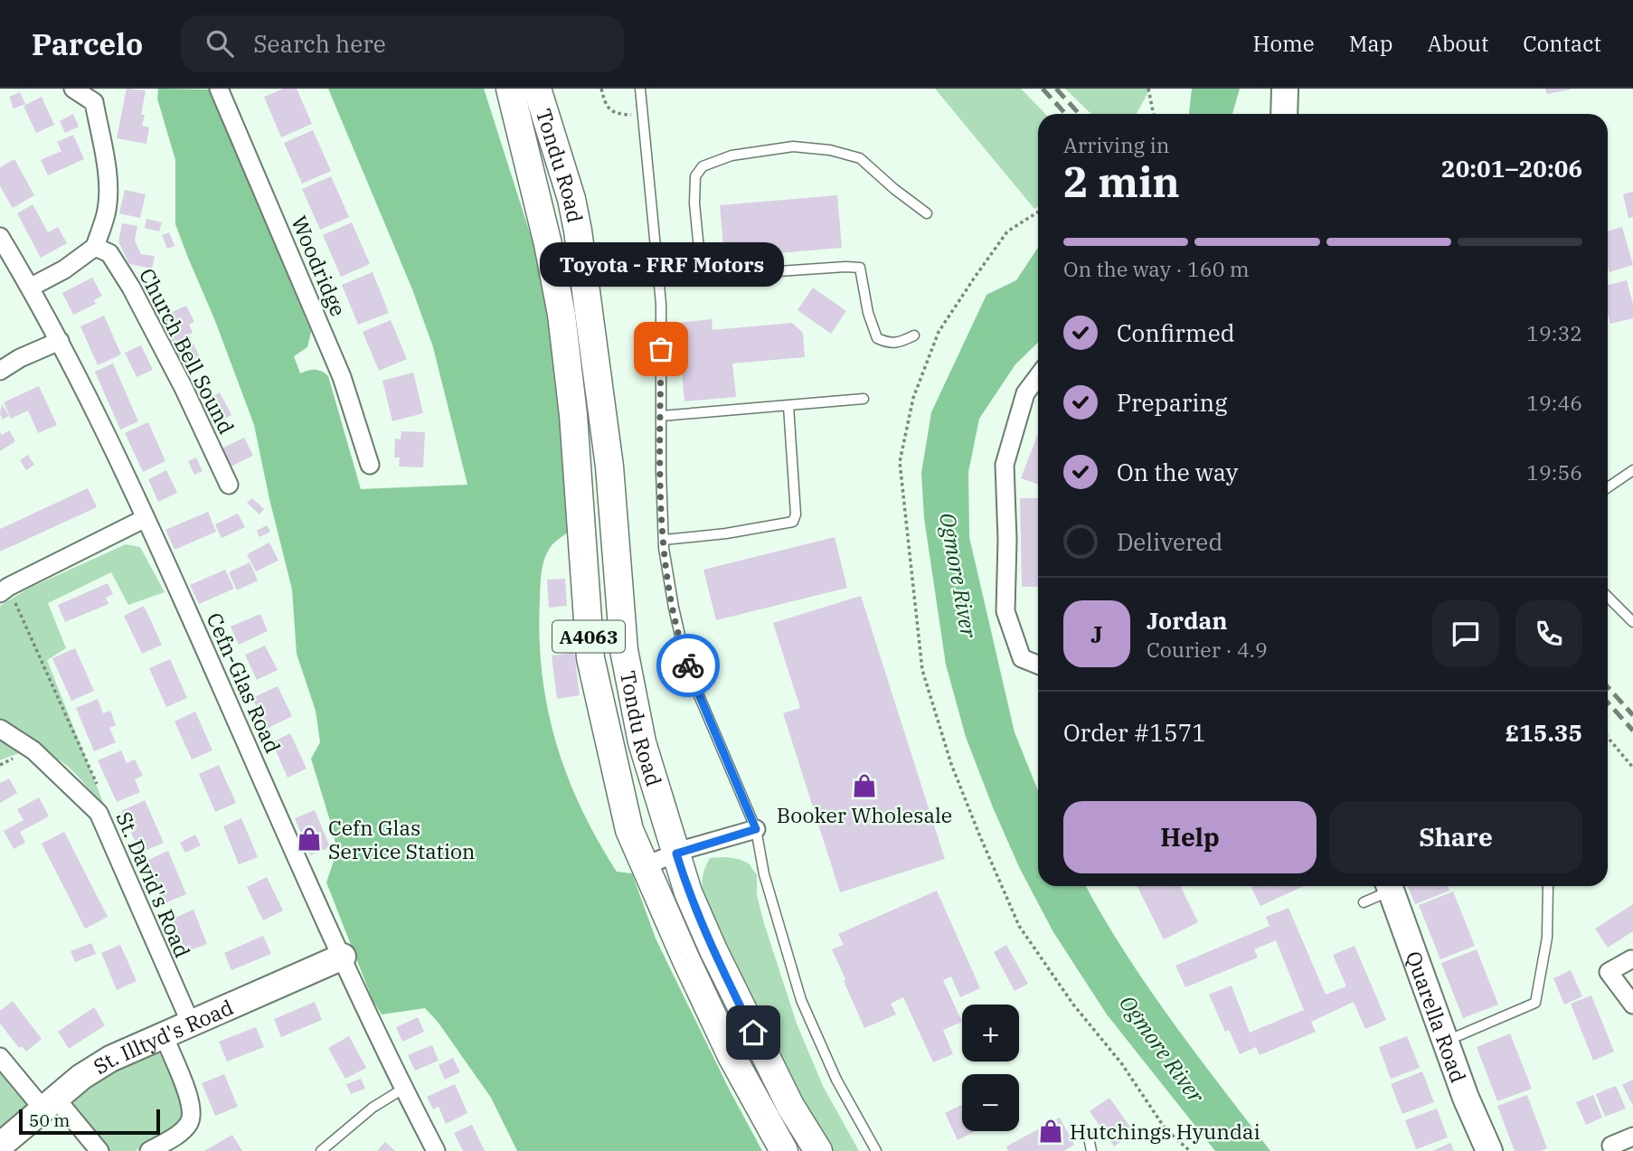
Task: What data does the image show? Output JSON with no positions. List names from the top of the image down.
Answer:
{
  "streets": {
    "main road": ["Tondu Road", "A4063"],
    "street": [
      "Woodridge",
      "Church Bell Sound",
      "Cefn-Glas Road",
      "St. David's Road",
      "Quarella Road",
      "St. Illtyd's Road"
    ]
  },
  "crossings": [
    ["Cefn-Glas Road", "St. Illtyd's Road"],
    ["St. David's Road", "St. Illtyd's Road"]
  ],
  "water": ["Ogmore River"],
  "places": {
    "other": ["Toyota - FRF Motors"],
    "shop": ["Booker Wholesale", "Cefn Glas Service Station", "Hutchings Hyundai"]
  },
  "scale_bar": "50 m",
  "page": {
    "header": "Parcelo",
    "search": "Search here",
    "nav": [
      "Home",
      "Map",
      "About",
      "Contact"
    ],
    "heading": ["2 min", "Arriving in", "20:01–20:06"],
    "panel": [
      "Jordan",
      "Courier · 4.9",
      "Order #1571",
      "£15.35"
    ],
    "bar": "On the way · 160 m",
    "bubble": "Toyota - FRF Motors",
    "list": [
      ["Confirmed", "19:32"],
      ["Preparing", "19:46"],
      ["On the way", "19:56"],
      "Delivered"
    ],
    "round": "J",
    "buttons": ["Help", "Share"],
    "map_buttons": ["+", "−"],
    "scale": "50 m"
  }
}
